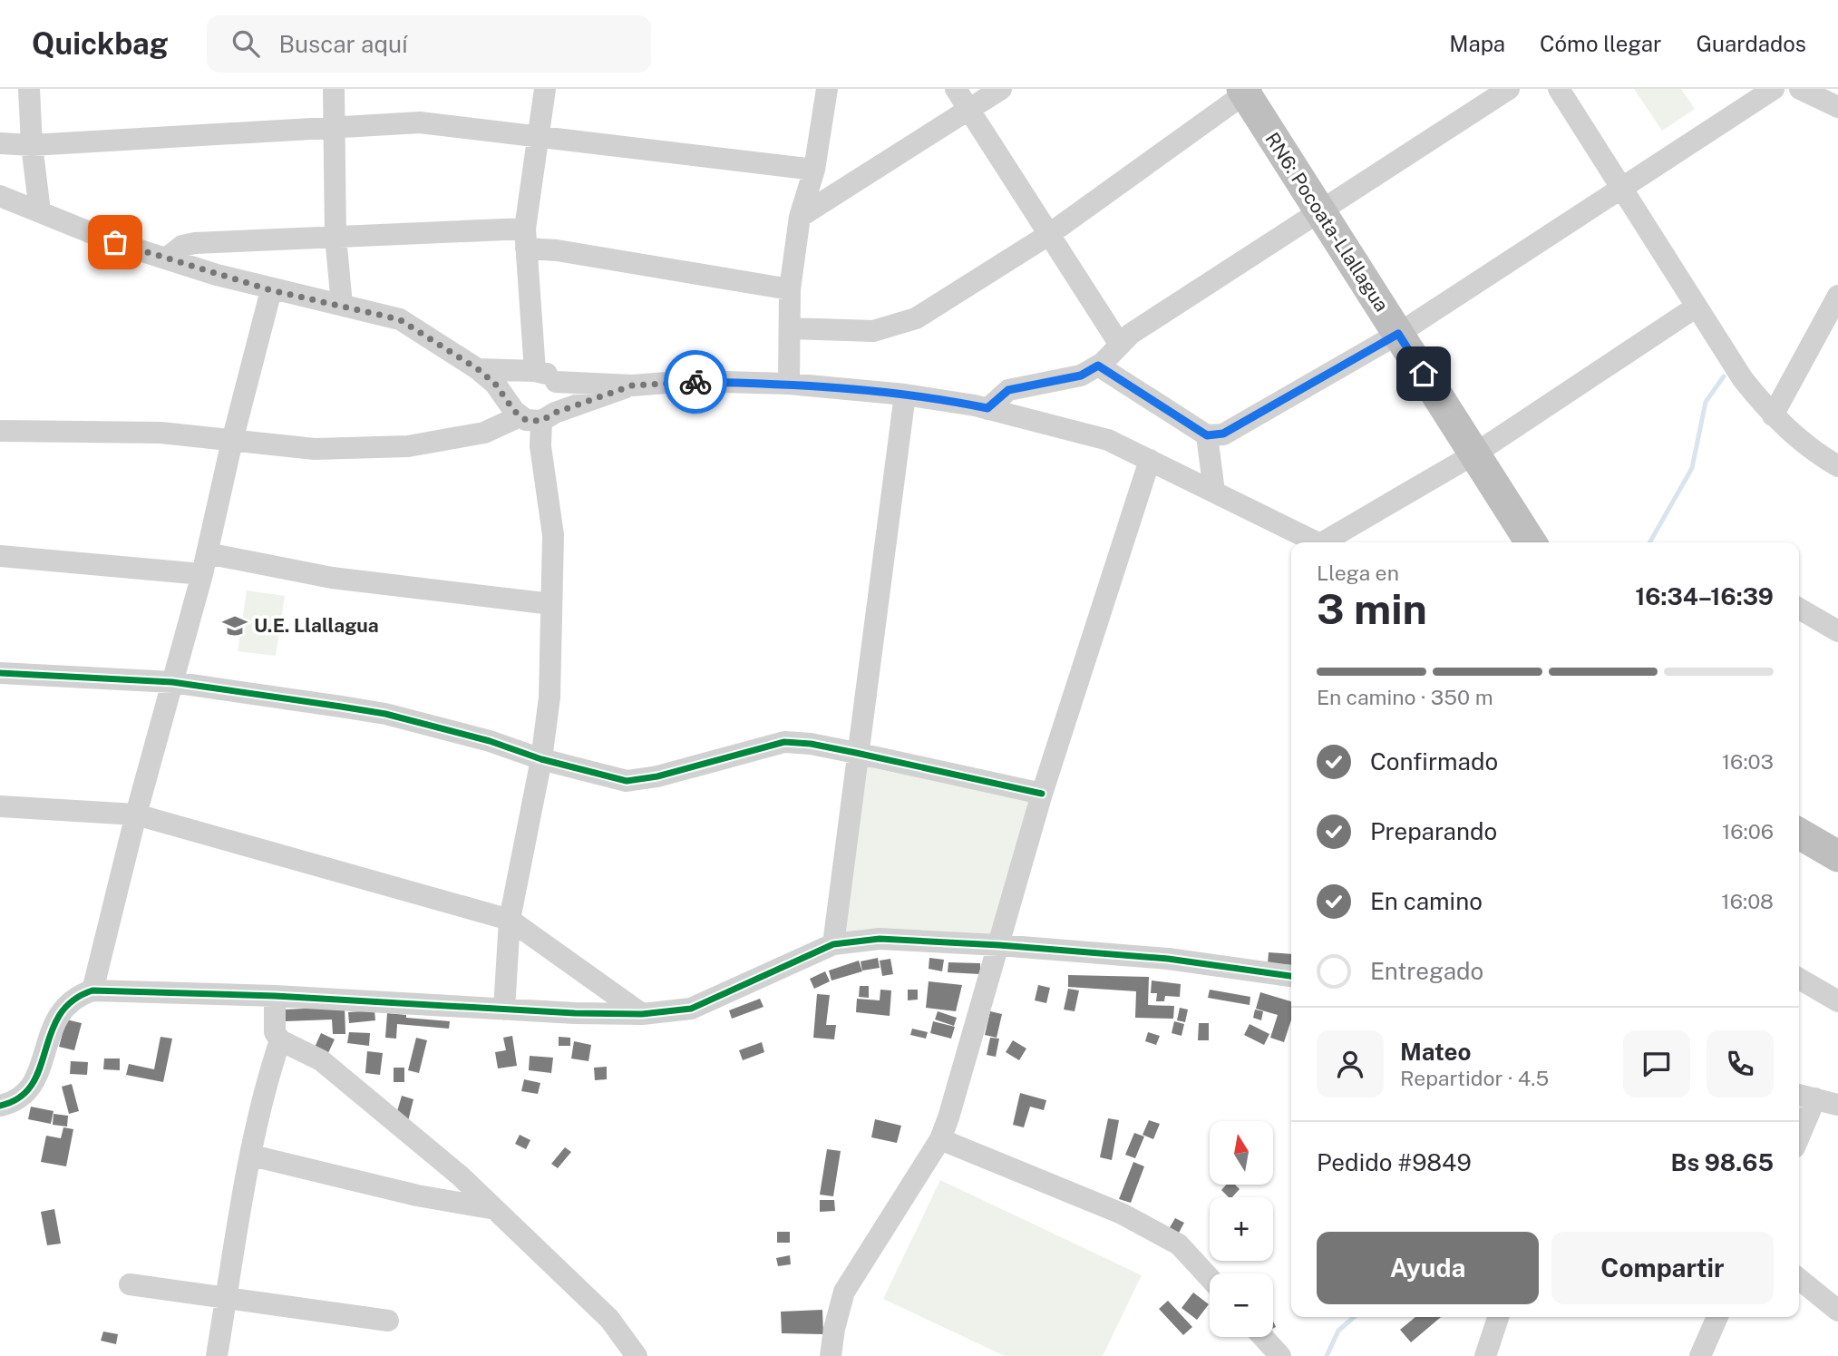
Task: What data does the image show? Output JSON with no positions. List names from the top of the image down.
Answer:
{
  "streets": {
    "highway": ["RN6: Pocoata-Llallagua"]
  },
  "places": {
    "school or university": ["U.E. Llallagua"]
  },
  "north": "top",
  "page": {
    "header": "Quickbag",
    "search": "Buscar aquí",
    "nav": ["Mapa", "Cómo llegar", "Guardados"],
    "heading": ["3 min", "Llega en", "16:34–16:39"],
    "panel": [
      "Mateo",
      "Repartidor · 4.5",
      "Pedido #9849",
      "Bs 98.65"
    ],
    "bar": "En camino · 350 m",
    "list": [
      ["Confirmado", "16:03"],
      ["Preparando", "16:06"],
      ["En camino", "16:08"],
      "Entregado"
    ],
    "map_buttons": ["+", "−"],
    "buttons": ["Ayuda", "Compartir"]
  }
}
